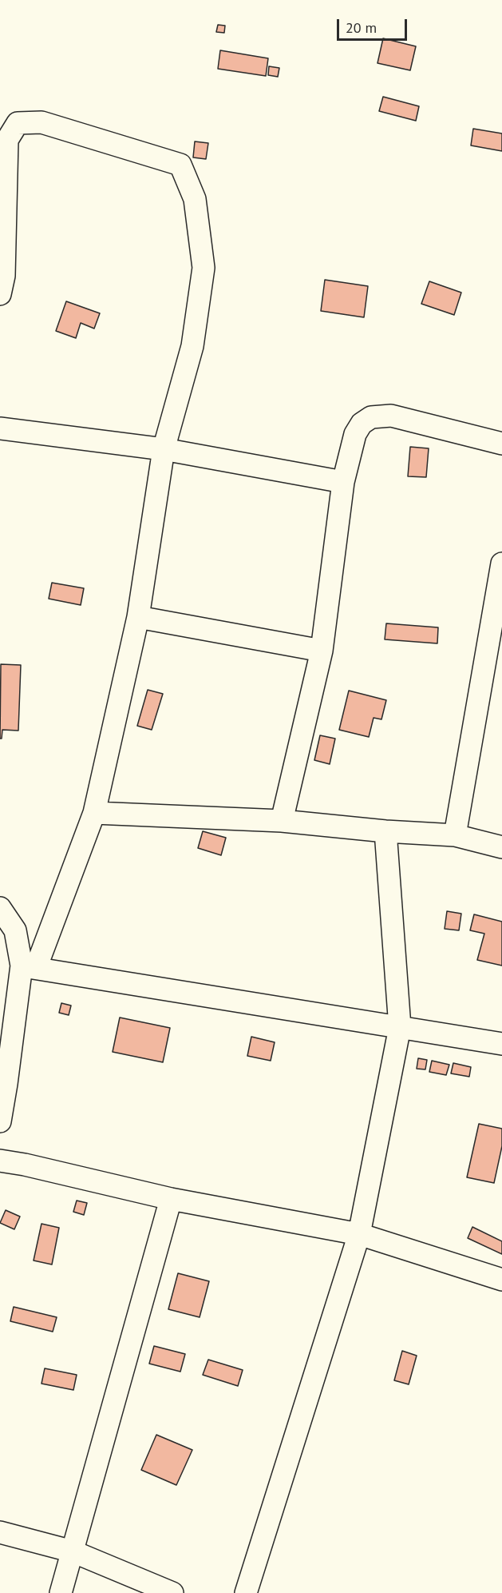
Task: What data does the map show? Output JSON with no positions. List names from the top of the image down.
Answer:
{
  "scale_bar": "20 m"
}
